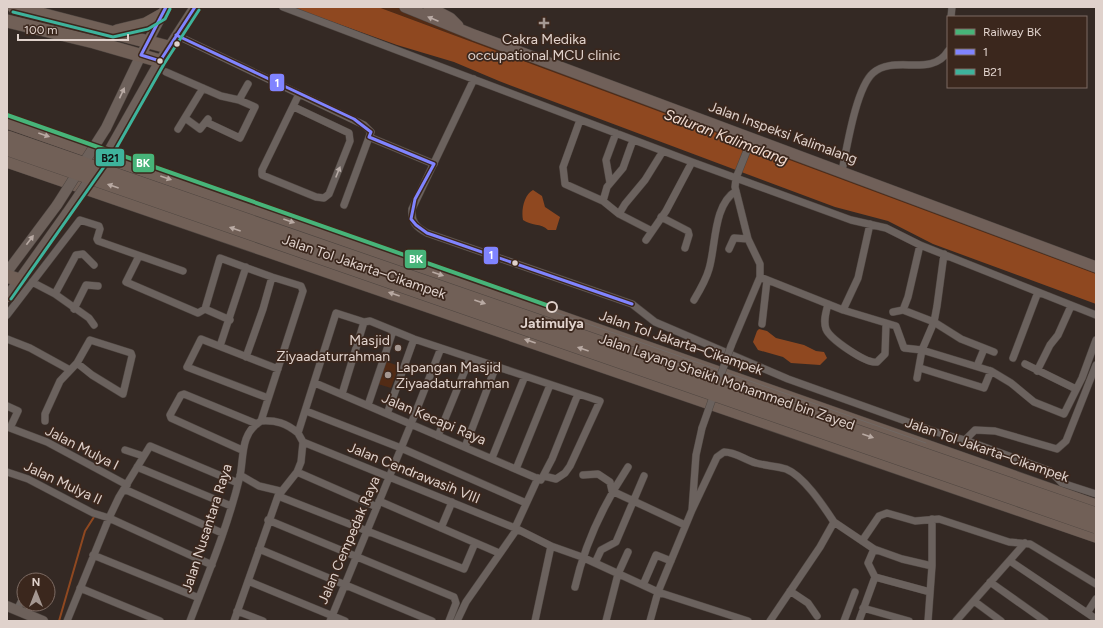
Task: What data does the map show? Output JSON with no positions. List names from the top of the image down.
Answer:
{
  "streets": {
    "highway": ["Jalan Tol Jakarta–Cikampek", "Jalan Layang Sheikh Mohammed bin Zayed"],
    "main road": ["Jalan Inspeksi Kalimalang"],
    "street": [
      "Jalan Kecapi Raya",
      "Jalan Mulya I",
      "Jalan Cendrawasih VIII",
      "Jalan Mulya II",
      "Jalan Nusantara Raya",
      "Jalan Cempedak Raya"
    ]
  },
  "crossings": [
    ["Jalan Kecapi Raya", "Jalan Cempedak Raya"],
    ["Jalan Cendrawasih VIII", "Jalan Nusantara Raya"],
    ["Jalan Cendrawasih VIII", "Jalan Cempedak Raya"],
    ["Jalan Mulya II", "Jalan Nusantara Raya"]
  ],
  "water": ["Saluran Kalimalang"],
  "places": {
    "health": ["Cakra Medika occupational MCU clinic"],
    "other": ["Jatimulya", "Masjid Ziyaadaturrahman", "Lapangan Masjid Ziyaadaturrahman"]
  },
  "lines": ["transit line 1", "transit line B21", "rail line BK"],
  "legend": ["Railway BK", "1", "B21"],
  "scale_bar": "100 m",
  "north": "top"
}
